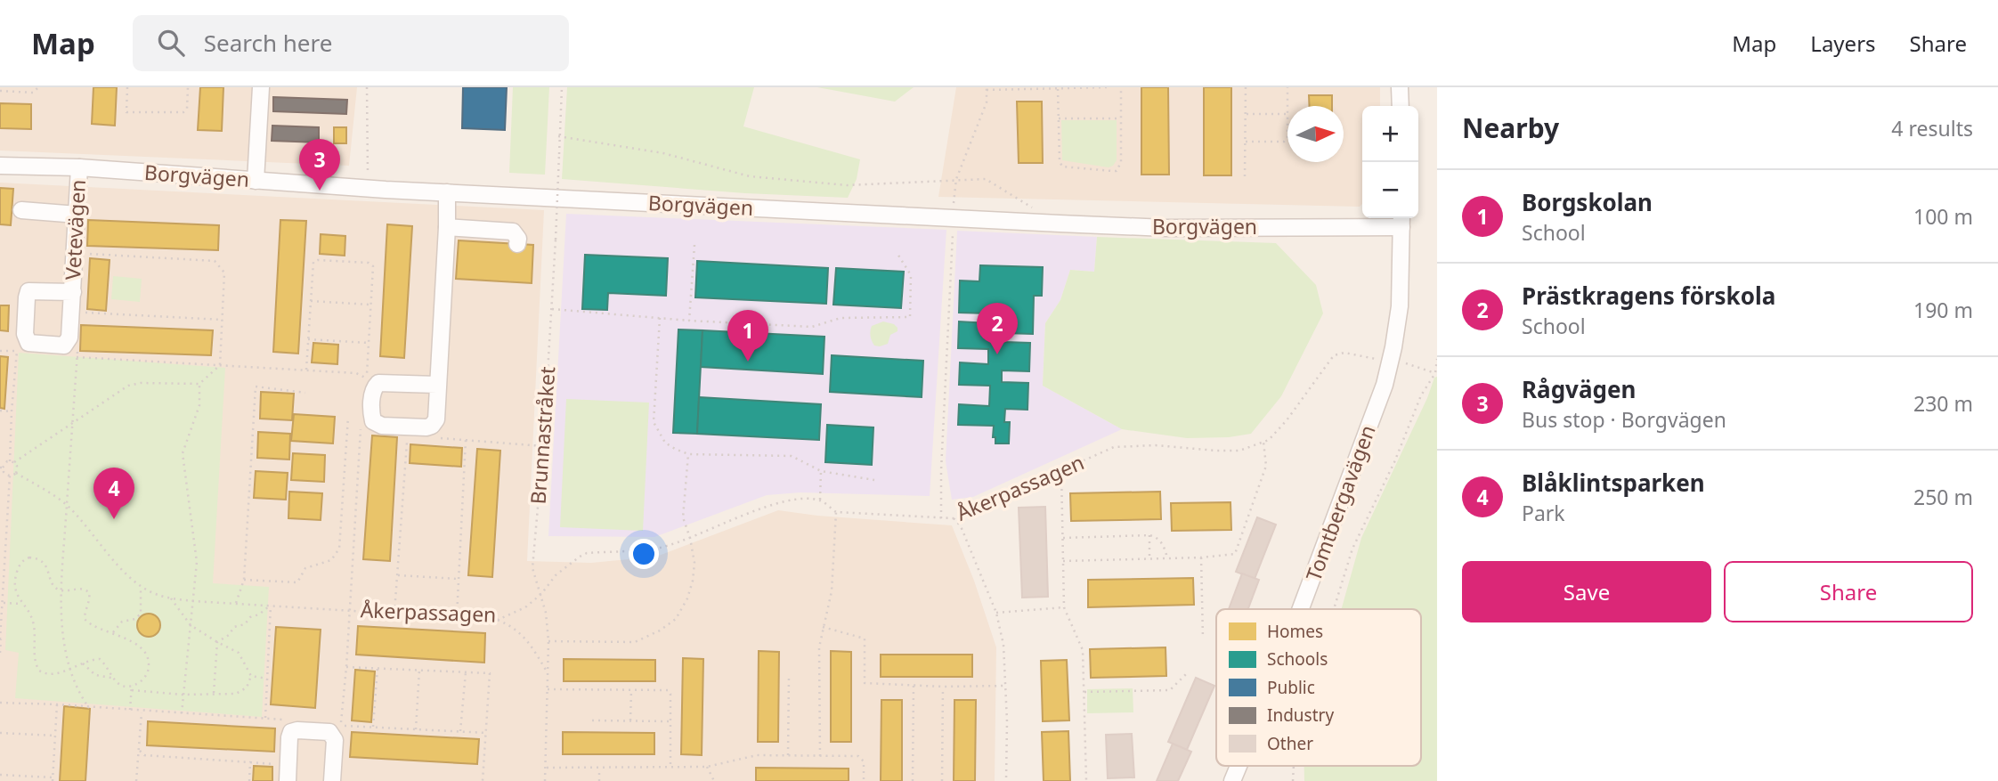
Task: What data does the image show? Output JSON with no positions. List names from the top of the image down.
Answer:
{
  "streets": {
    "street": ["Borgvägen", "Vetevägen", "Tomtbergavägen"],
    "path": ["Brunnastråket", "Åkerpassagen"]
  },
  "crossings": [
    ["Borgvägen", "Vetevägen"],
    ["Borgvägen", "Tomtbergavägen"],
    ["Brunnastråket", "Åkerpassagen"]
  ],
  "legend": [
    "Homes",
    "Schools",
    "Public",
    "Industry",
    "Other"
  ],
  "north": "right",
  "page": {
    "header": "Map",
    "search": "Search here",
    "nav": ["Map", "Layers", "Share"],
    "heading": ["Nearby", "4 results"],
    "map_buttons": ["+", "−"],
    "pins": [
      "3",
      "2",
      "1",
      "4"
    ],
    "list": [
      {
        "mark": "1",
        "name": "Borgskolan",
        "note": "School",
        "value": "100 m"
      },
      {
        "mark": "2",
        "name": "Prästkragens förskola",
        "note": "School",
        "value": "190 m"
      },
      {
        "mark": "3",
        "name": "Rågvägen",
        "note": "Bus stop · Borgvägen",
        "value": "230 m"
      },
      {
        "mark": "4",
        "name": "Blåklintsparken",
        "note": "Park",
        "value": "250 m"
      }
    ],
    "buttons": ["Save", "Share"]
  }
}
